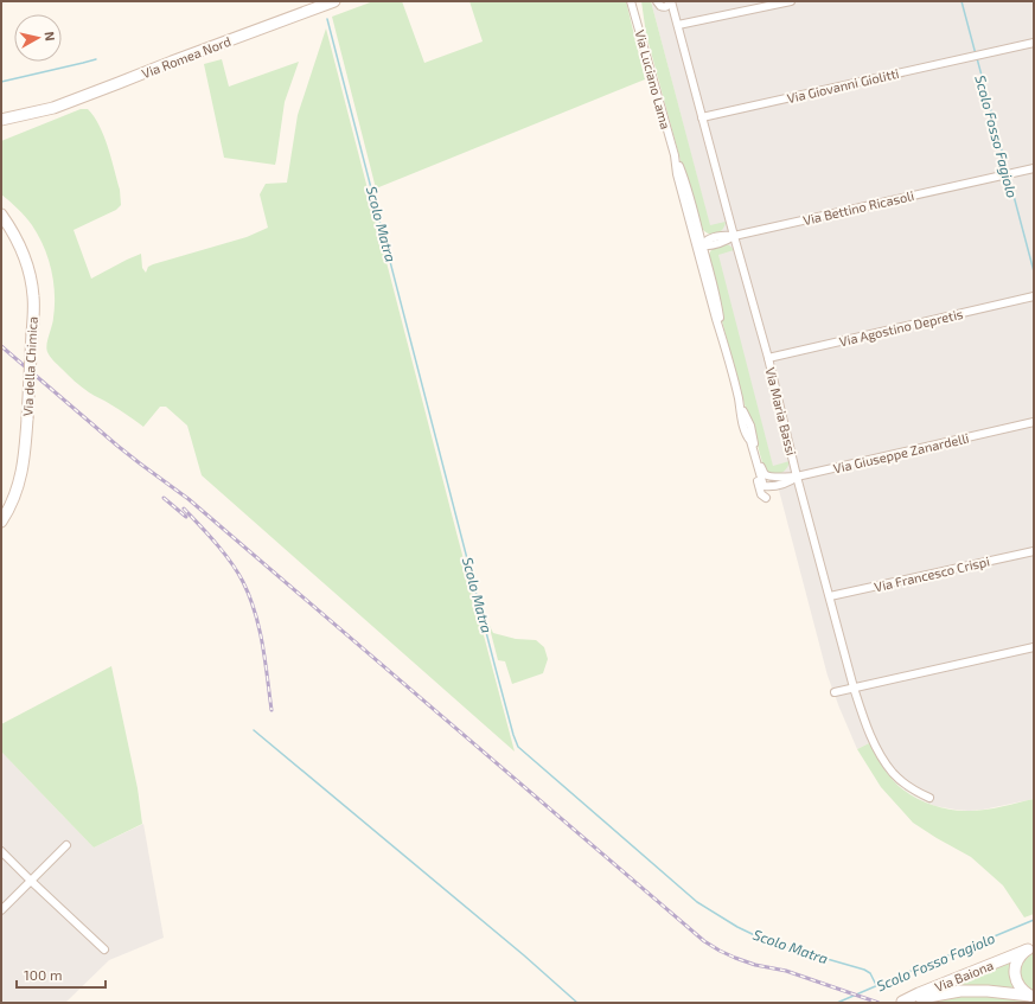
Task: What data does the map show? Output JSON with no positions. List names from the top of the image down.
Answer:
{
  "streets": {
    "main road": ["Via Romea Nord", "Via della Chimica", "Via Baiona"],
    "street": [
      "Via Luciano Lama",
      "Via Giovanni Giolitti",
      "Via Bettino Ricasoli",
      "Via Agostino Depretis",
      "Via Maria Bassi",
      "Via Giuseppe Zanardelli",
      "Via Francesco Crispi"
    ]
  },
  "crossings": [
    ["Via Luciano Lama", "Via Maria Bassi"],
    ["Via Luciano Lama", "Via Giuseppe Zanardelli"],
    ["Via Giovanni Giolitti", "Via Maria Bassi"],
    ["Via Bettino Ricasoli", "Via Maria Bassi"],
    ["Via Agostino Depretis", "Via Maria Bassi"],
    ["Via Maria Bassi", "Via Giuseppe Zanardelli"],
    ["Via Maria Bassi", "Via Francesco Crispi"]
  ],
  "water": ["Scolo Fosso Fagiolo", "Scolo Matra"],
  "scale_bar": "100 m",
  "north": "right"
}
